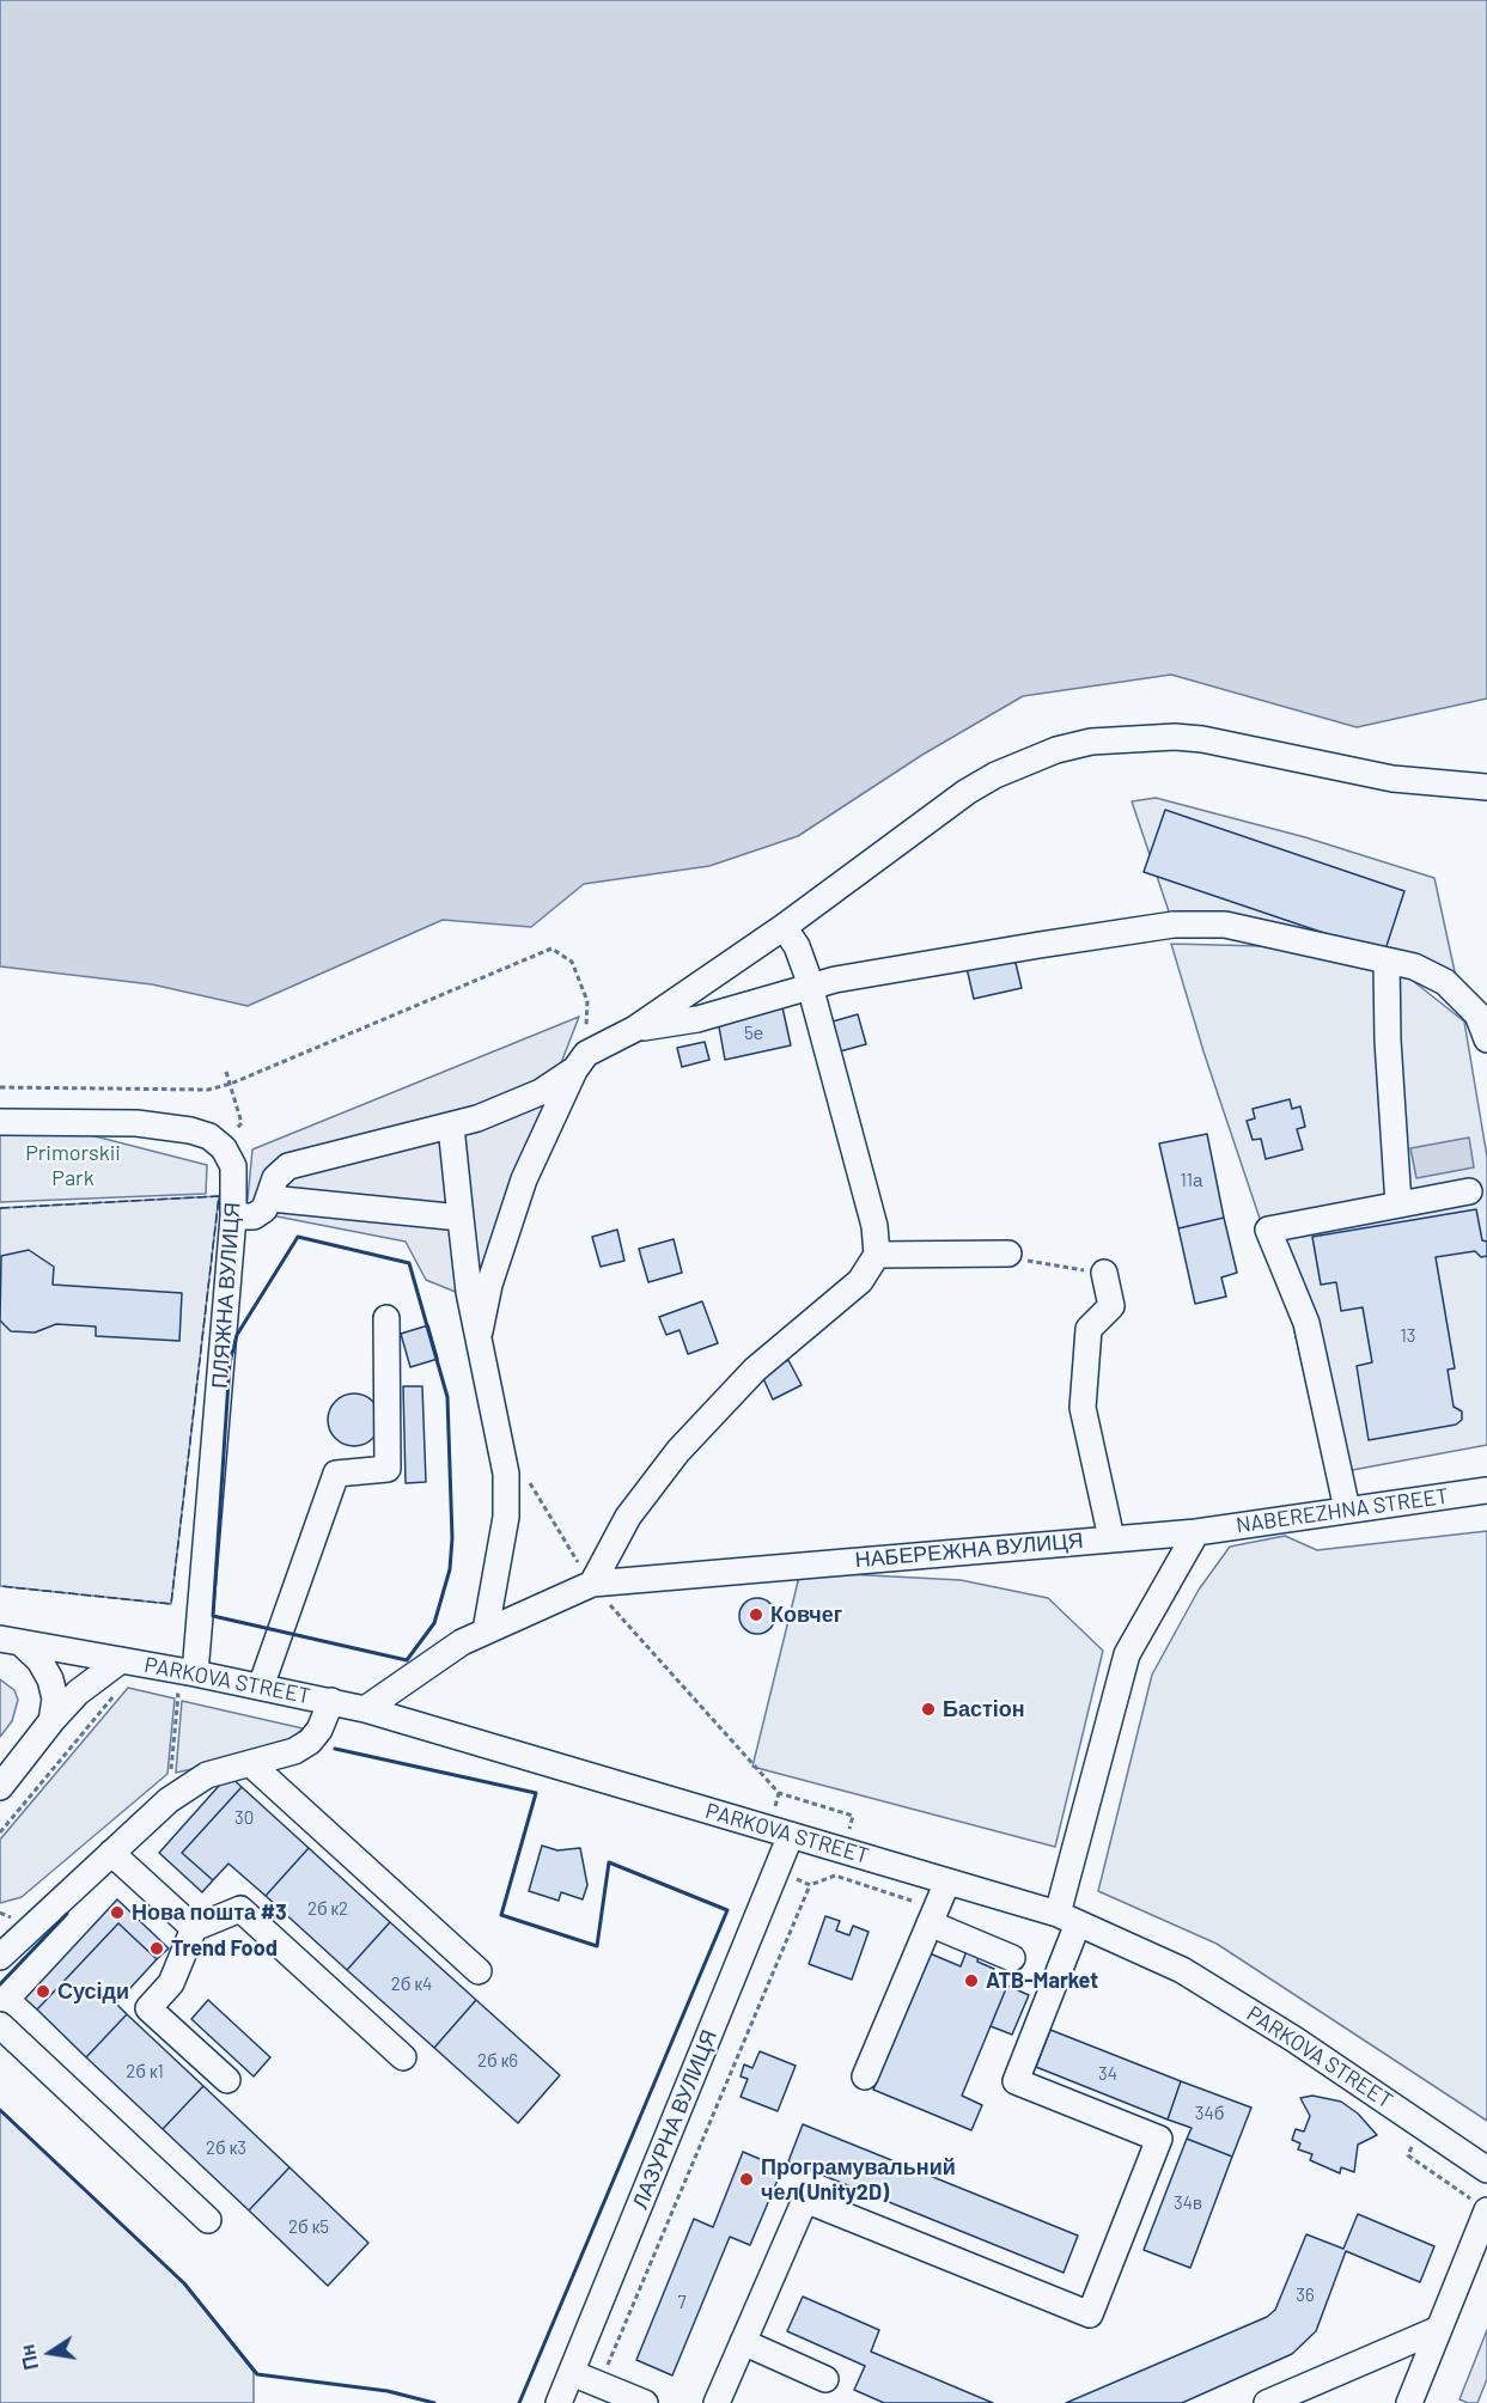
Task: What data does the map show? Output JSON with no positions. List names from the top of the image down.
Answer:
{
  "streets": {
    "street": [
      "ПЛЯЖНА ВУЛИЦЯ",
      "NABEREZHNA STREET",
      "НАБЕРЕЖНА ВУЛИЦЯ",
      "PARKOVA STREET",
      "ЛАЗУРНА ВУЛИЦЯ"
    ]
  },
  "crossings": [
    ["ПЛЯЖНА ВУЛИЦЯ", "PARKOVA STREET"],
    ["NABEREZHNA STREET", "НАБЕРЕЖНА ВУЛИЦЯ"],
    ["НАБЕРЕЖНА ВУЛИЦЯ", "PARKOVA STREET"],
    ["PARKOVA STREET", "ЛАЗУРНА ВУЛИЦЯ"]
  ],
  "parks": ["Primorskii Park"],
  "places": [
    "Ковчег",
    "Бастіон",
    "Нова пошта #3",
    "Trend Food",
    "ATB-Market",
    "Сусіди",
    "Програмувальний чел(Unity2D)"
  ],
  "house_numbers": [
    "5е",
    "11а",
    "13",
    "30",
    "2б к2",
    "2б к4",
    "2б к6",
    "2б к1",
    "34",
    "34б",
    "2б к3",
    "34в",
    "2б к5",
    "36",
    "7"
  ],
  "north": "left"
}
